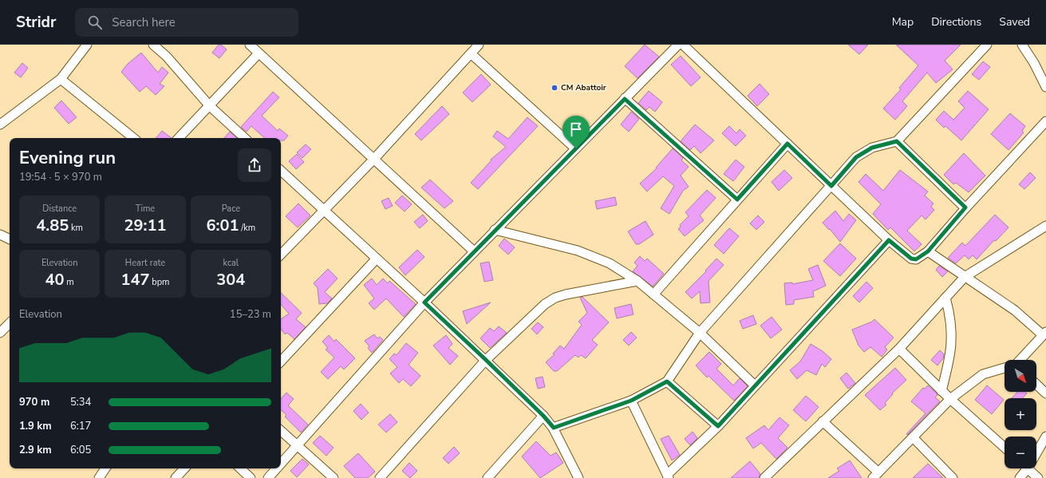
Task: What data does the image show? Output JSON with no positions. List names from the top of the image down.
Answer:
{
  "places": ["CM Abattoir"],
  "north": "bottom right",
  "page": {
    "header": "Stridr",
    "search": "Search here",
    "nav": ["Map", "Directions", "Saved"],
    "heading": ["Evening run", "19:54 · 5 × 970 m"],
    "stats": [
      ["Distance", "4.85 km"],
      ["Time", "29:11"],
      ["Pace", "6:01 /km"],
      ["Elevation", "40 m"],
      ["Heart rate", "147 bpm"],
      ["kcal", "304"]
    ],
    "chart": ["Elevation", "15–23 m"],
    "map_buttons": ["+", "−"],
    "list": [
      {
        "name": "970 m",
        "note": "5:34"
      },
      {
        "name": "1.9 km",
        "note": "6:17"
      },
      {
        "name": "2.9 km",
        "note": "6:05"
      }
    ]
  }
}
